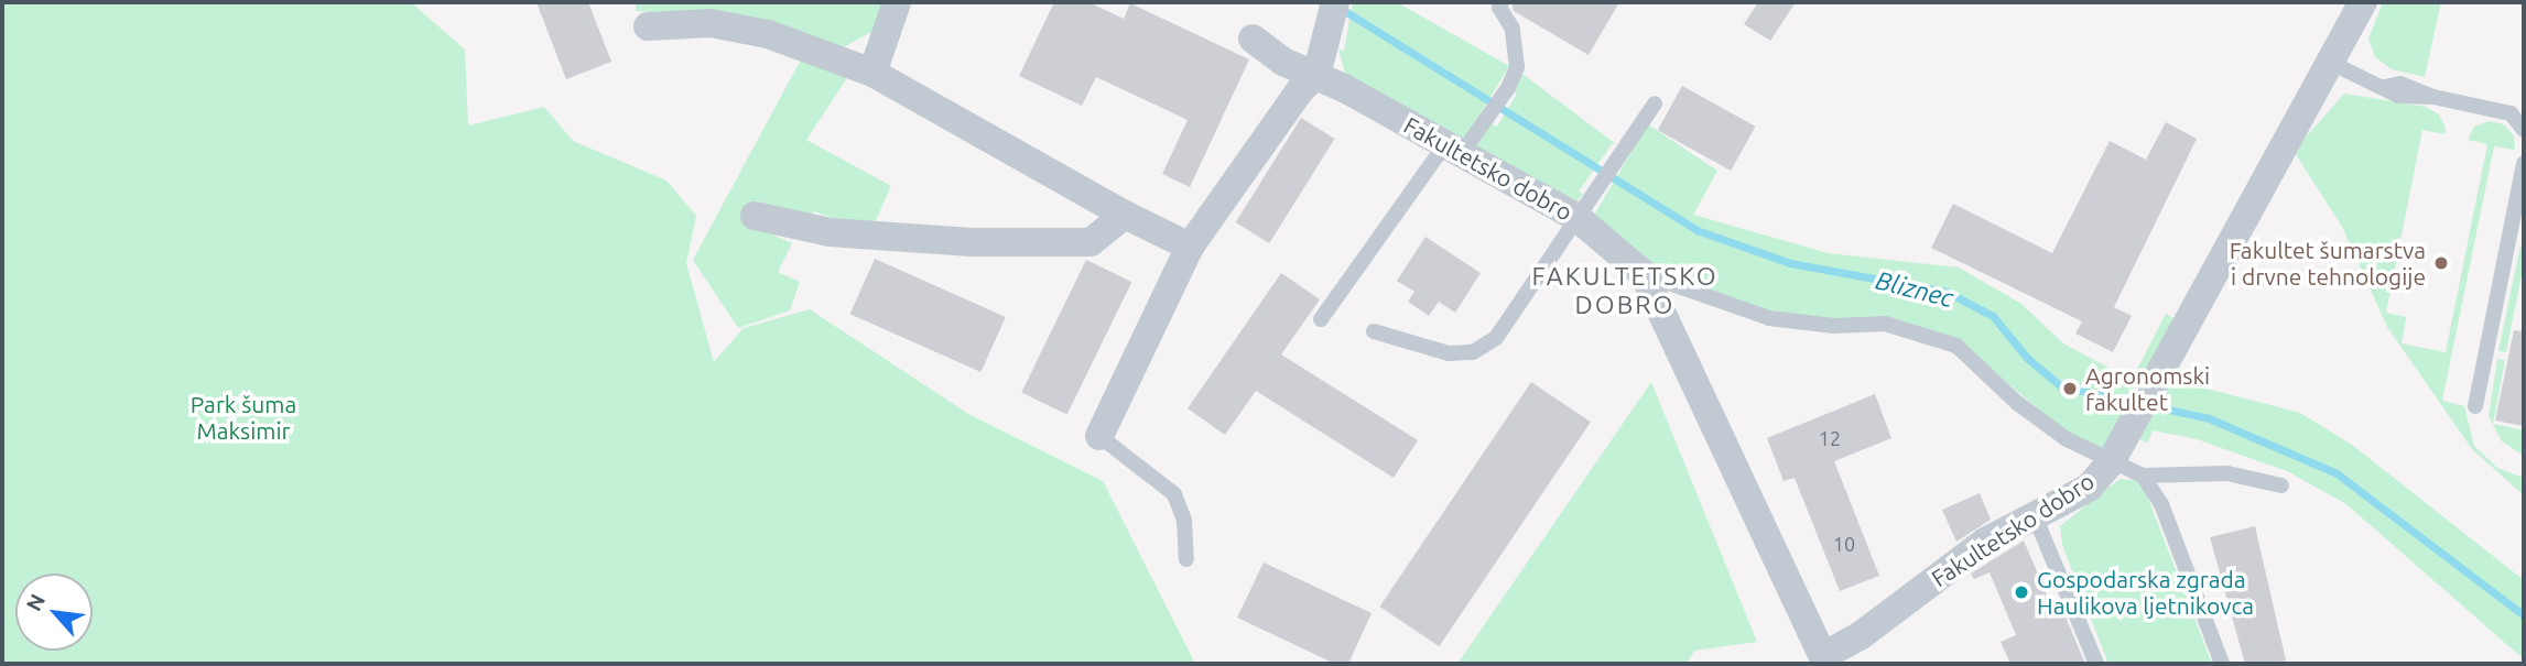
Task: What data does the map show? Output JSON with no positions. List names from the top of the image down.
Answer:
{
  "streets": {
    "street": ["Fakultetsko dobro"]
  },
  "districts": ["FAKULTETSKO DOBRO"],
  "water": ["Bliznec"],
  "parks": ["Park šuma Maksimir"],
  "places": ["Fakultet šumarstva i drvne tehnologije", "Agronomski fakultet", "Gospodarska zgrada Haulikova ljetnikovca"],
  "house_numbers": ["12", "10"],
  "north": "top left"
}
